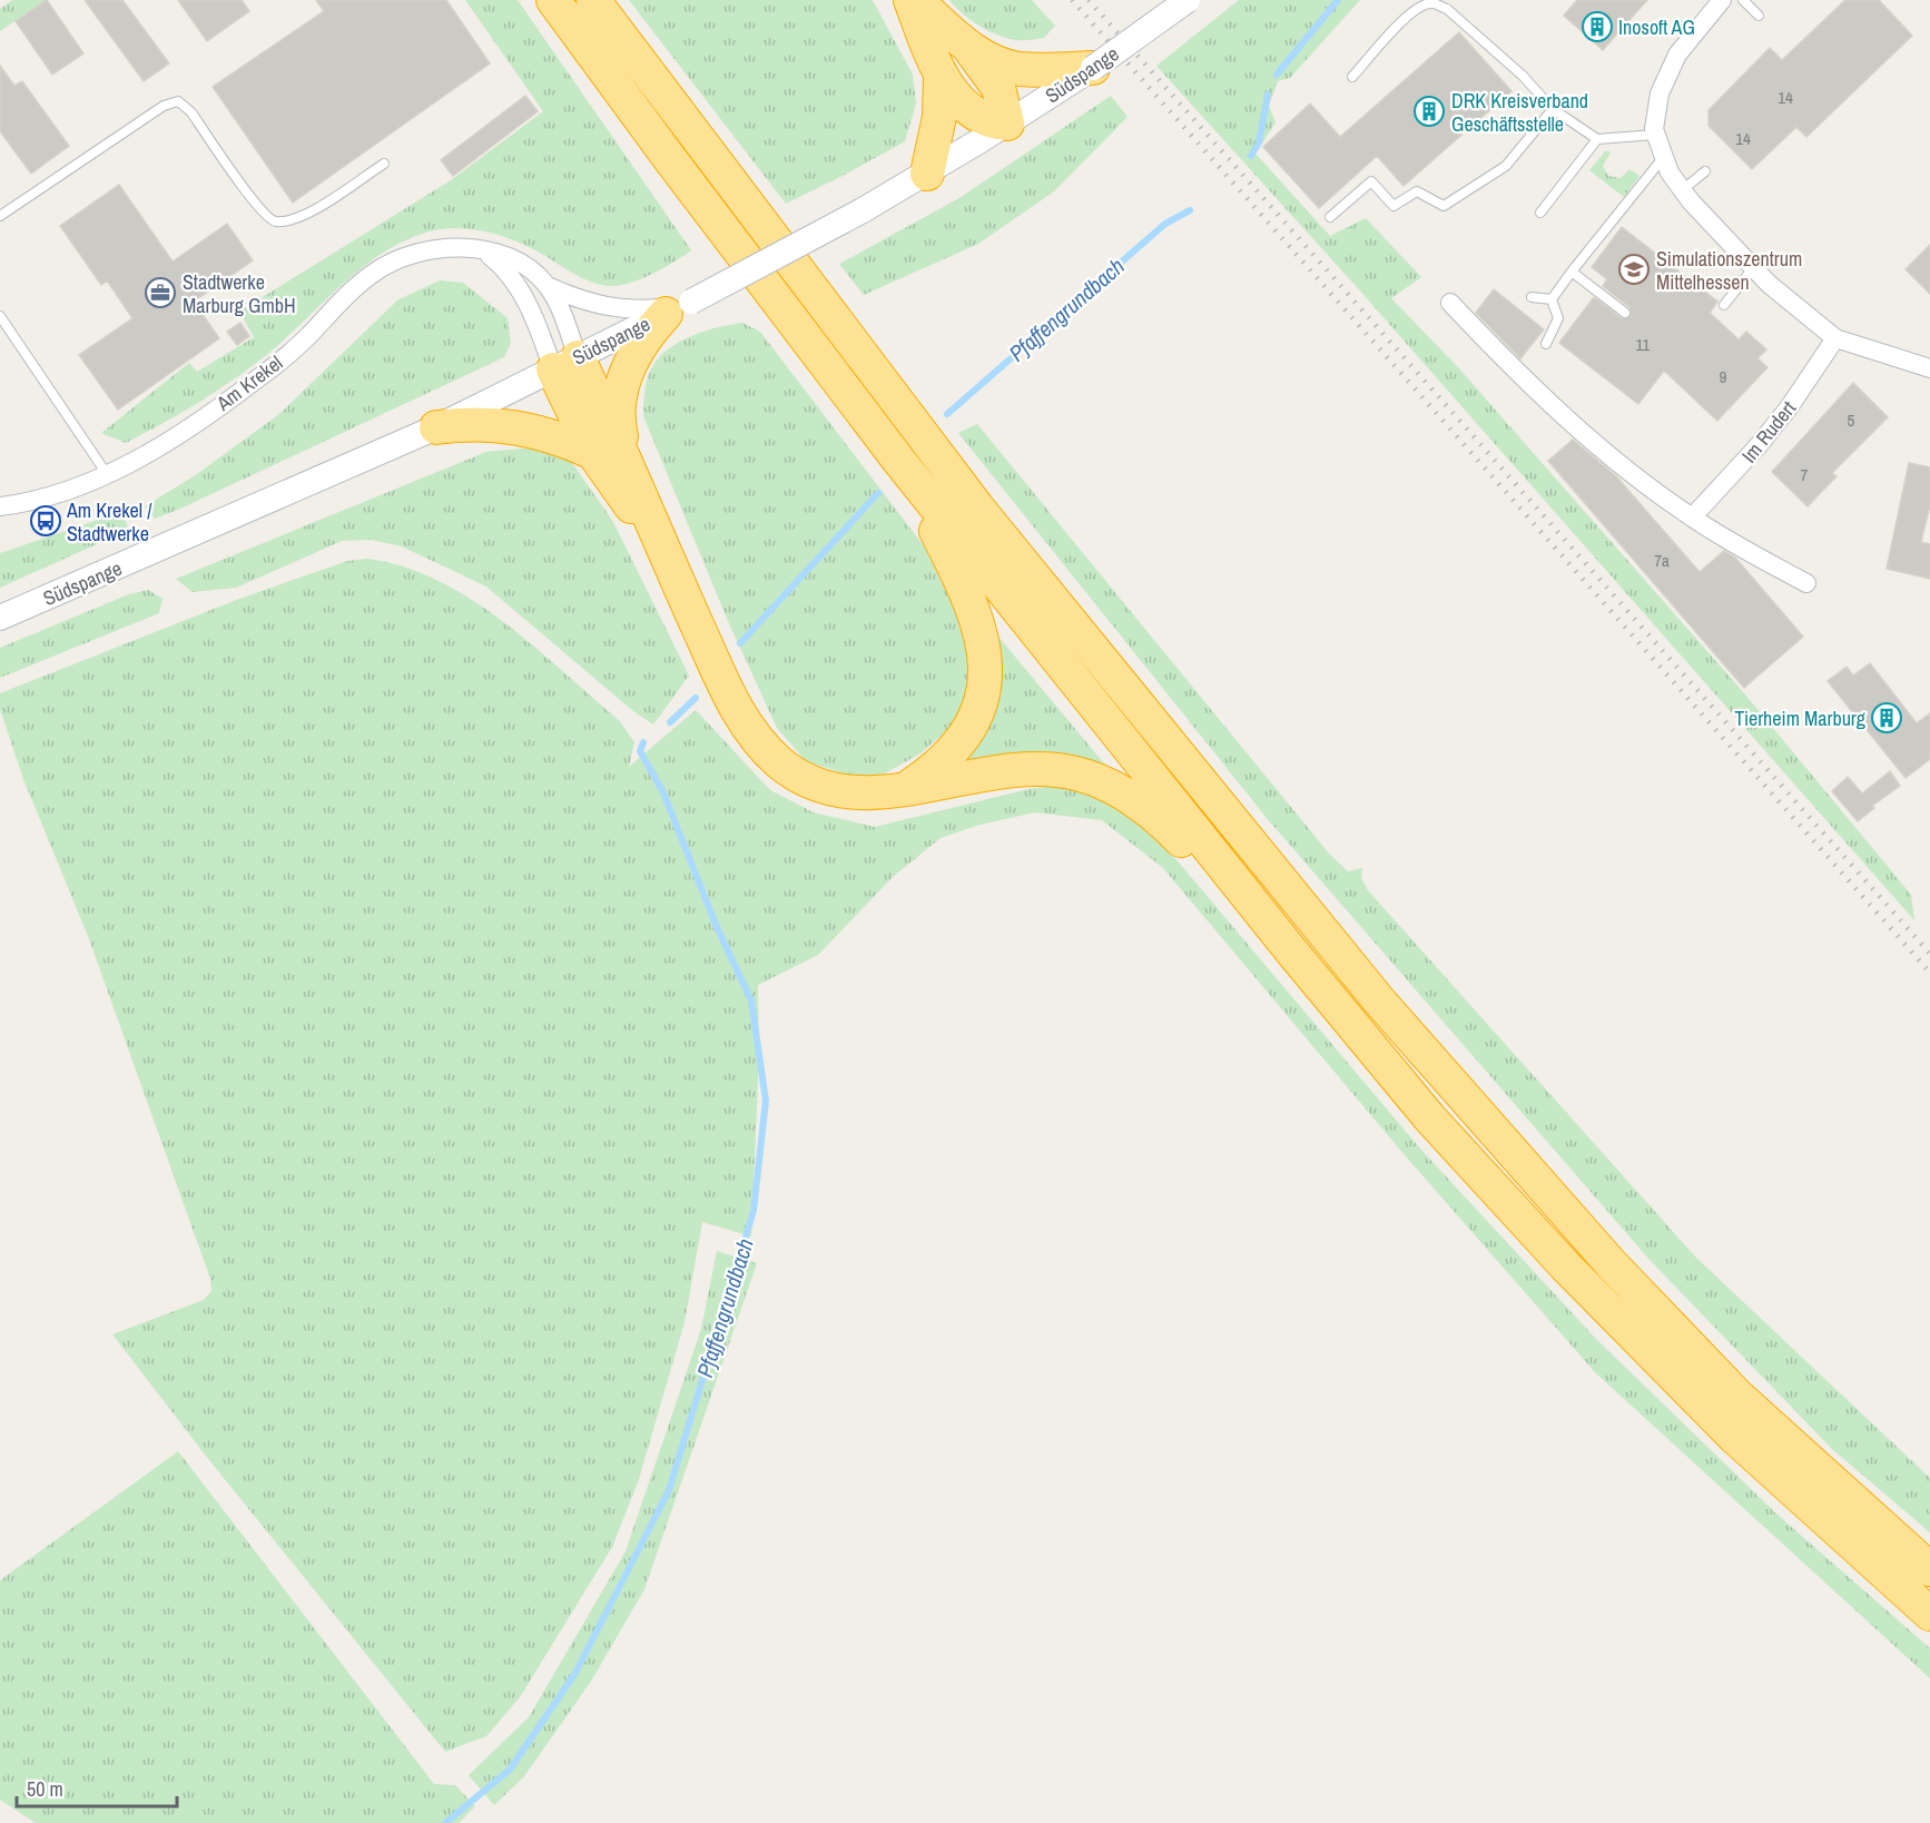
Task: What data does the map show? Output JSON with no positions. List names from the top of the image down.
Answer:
{
  "streets": {
    "main road": ["Südspange"],
    "street": ["Am Krekel", "Im Rudert"]
  },
  "crossings": [
    ["Südspange", "Am Krekel"]
  ],
  "water": ["Pfaffengrundbach"],
  "places": {
    "building": ["Inosoft AG", "DRK Kreisverband Geschäftsstelle", "Tierheim Marburg"],
    "school or university": ["Simulationszentrum Mittelhessen"],
    "office": ["Stadtwerke Marburg GmbH"],
    "bus stop": ["Am Krekel / Stadtwerke"]
  },
  "house_numbers": [
    "14",
    "14",
    "11",
    "9",
    "5",
    "7",
    "7a"
  ],
  "scale_bar": "50 m"
}
